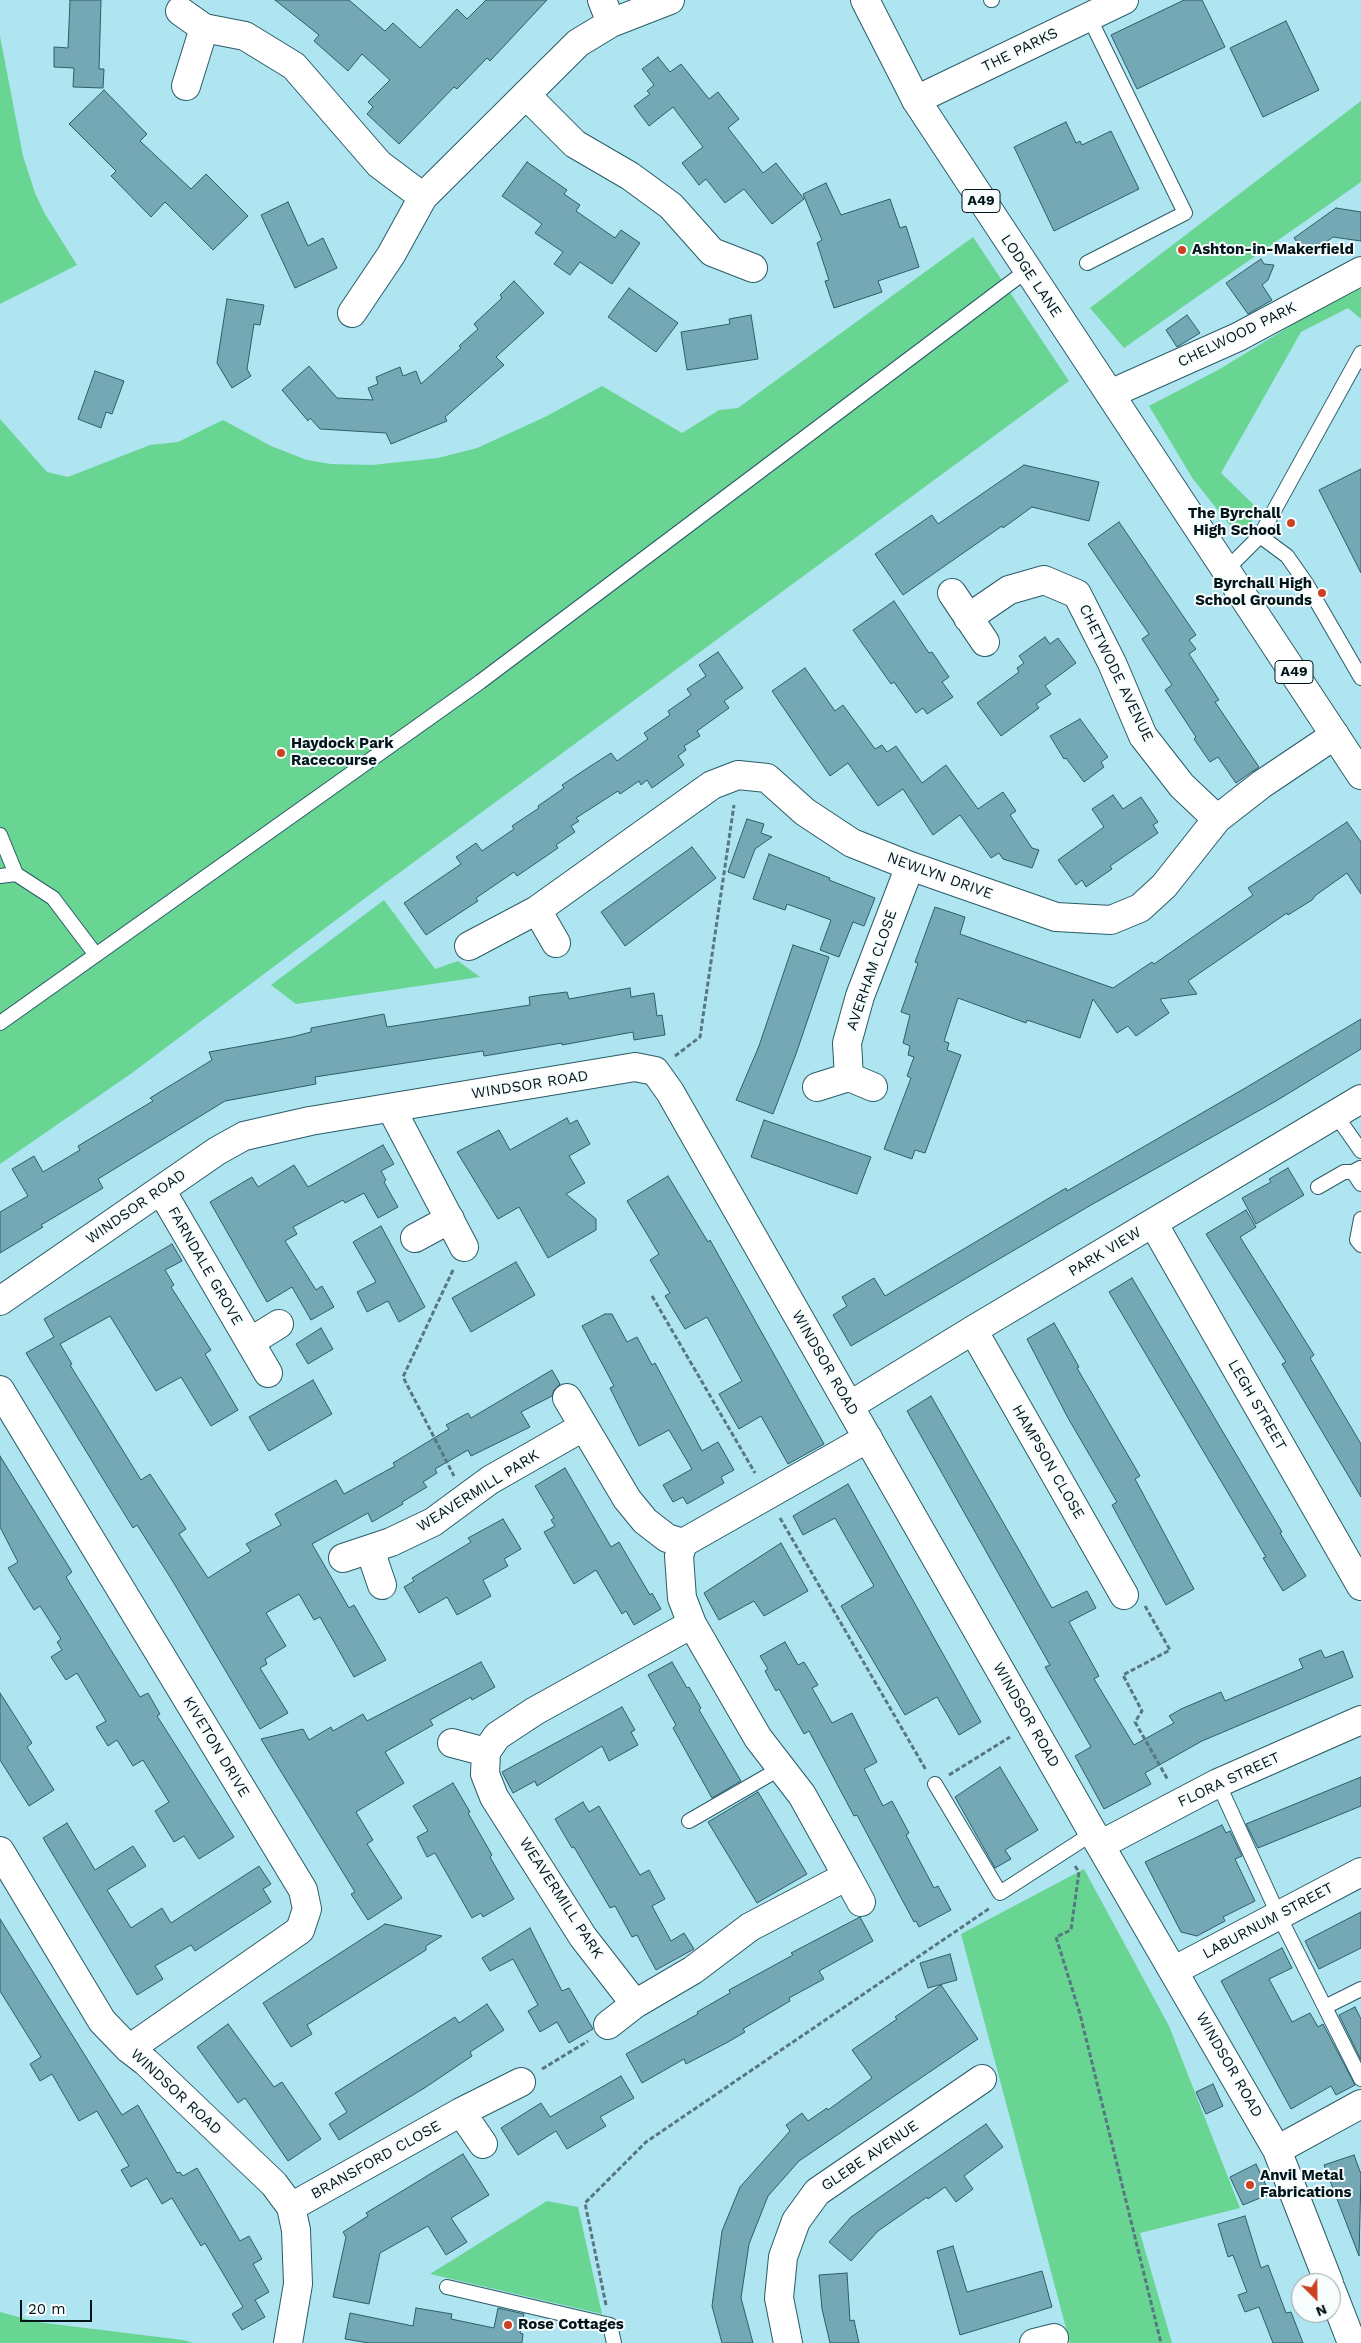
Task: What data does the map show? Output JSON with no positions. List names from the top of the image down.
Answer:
{
  "streets": {
    "street": [
      "THE PARKS",
      "A49",
      "LODGE LANE",
      "CHELWOOD PARK",
      "CHETWODE AVENUE",
      "NEWLYN DRIVE",
      "AVERHAM CLOSE",
      "WINDSOR ROAD",
      "PARK VIEW",
      "FARNDALE GROVE",
      "LEGH STREET",
      "HAMPSON CLOSE",
      "WEAVERMILL PARK",
      "KIVETON DRIVE",
      "FLORA STREET",
      "LABURNUM STREET",
      "GLEBE AVENUE",
      "BRANSFORD CLOSE"
    ]
  },
  "crossings": [
    ["THE PARKS", "LODGE LANE"],
    ["A49", "LODGE LANE"],
    ["A49", "CHELWOOD PARK"],
    ["A49", "NEWLYN DRIVE"],
    ["LODGE LANE", "CHELWOOD PARK"],
    ["CHETWODE AVENUE", "NEWLYN DRIVE"],
    ["NEWLYN DRIVE", "AVERHAM CLOSE"],
    ["WINDSOR ROAD", "PARK VIEW"],
    ["WINDSOR ROAD", "FARNDALE GROVE"],
    ["WINDSOR ROAD", "KIVETON DRIVE"],
    ["WINDSOR ROAD", "FLORA STREET"],
    ["WINDSOR ROAD", "LABURNUM STREET"],
    ["WINDSOR ROAD", "BRANSFORD CLOSE"],
    ["PARK VIEW", "LEGH STREET"],
    ["PARK VIEW", "HAMPSON CLOSE"]
  ],
  "places": [
    "Ashton-in-Makerfield",
    "The Byrchall High School",
    "Byrchall High School Grounds",
    "Haydock Park Racecourse",
    "Anvil Metal Fabrications",
    "Rose Cottages"
  ],
  "scale_bar": "20 m",
  "north": "bottom right"
}
